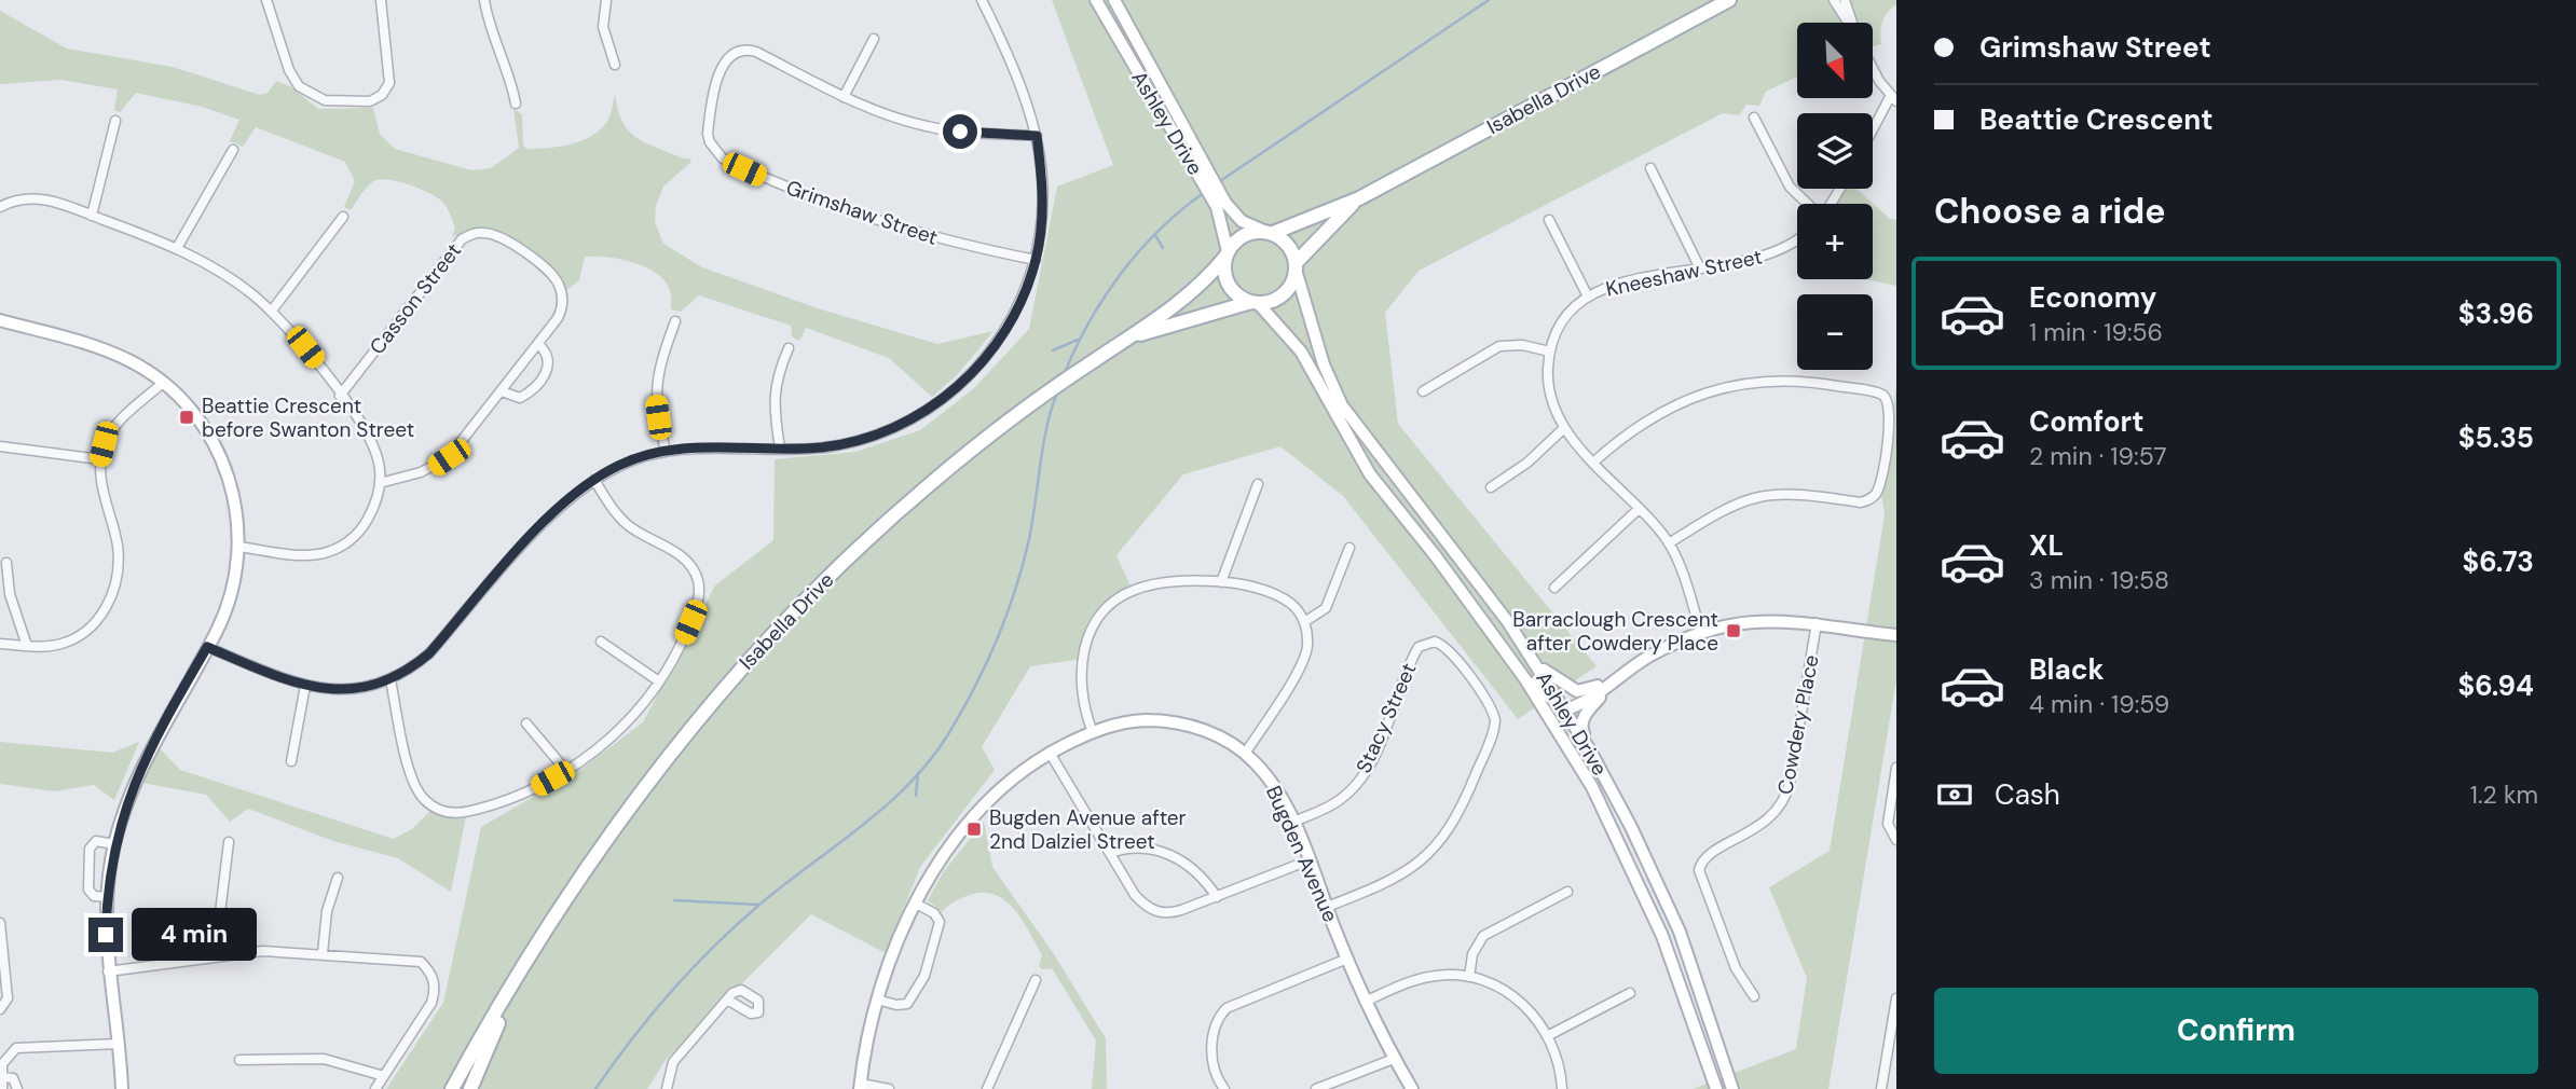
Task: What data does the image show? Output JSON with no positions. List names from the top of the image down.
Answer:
{
  "streets": {
    "main road": ["Isabella Drive"],
    "street": [
      "Ashley Drive",
      "Grimshaw Street",
      "Kneeshaw Street",
      "Casson Street",
      "Stacy Street",
      "Cowdery Place",
      "Bugden Avenue"
    ]
  },
  "crossings": [
    ["Isabella Drive", "Ashley Drive"],
    ["Stacy Street", "Bugden Avenue"]
  ],
  "places": {
    "transit": ["Beattie Crescent before Swanton Street", "Barraclough Crescent after Cowdery Place", "Bugden Avenue after 2nd Dalziel Street"]
  },
  "north": "bottom right",
  "page": {
    "banner": ["Grimshaw Street", "Beattie Crescent"],
    "map_buttons": ["+", "−"],
    "heading": "Choose a ride",
    "list": [
      {
        "name": "Economy",
        "note": "1 min · 19:56",
        "value": "$3.96"
      },
      {
        "name": "Comfort",
        "note": "2 min · 19:57",
        "value": "$5.35"
      },
      {
        "name": "XL",
        "note": "3 min · 19:58",
        "value": "$6.73"
      },
      {
        "name": "Black",
        "note": "4 min · 19:59",
        "value": "$6.94"
      }
    ],
    "pay": ["Cash", "1.2 km"],
    "bubble": "4 min",
    "buttons": "Confirm"
  }
}
